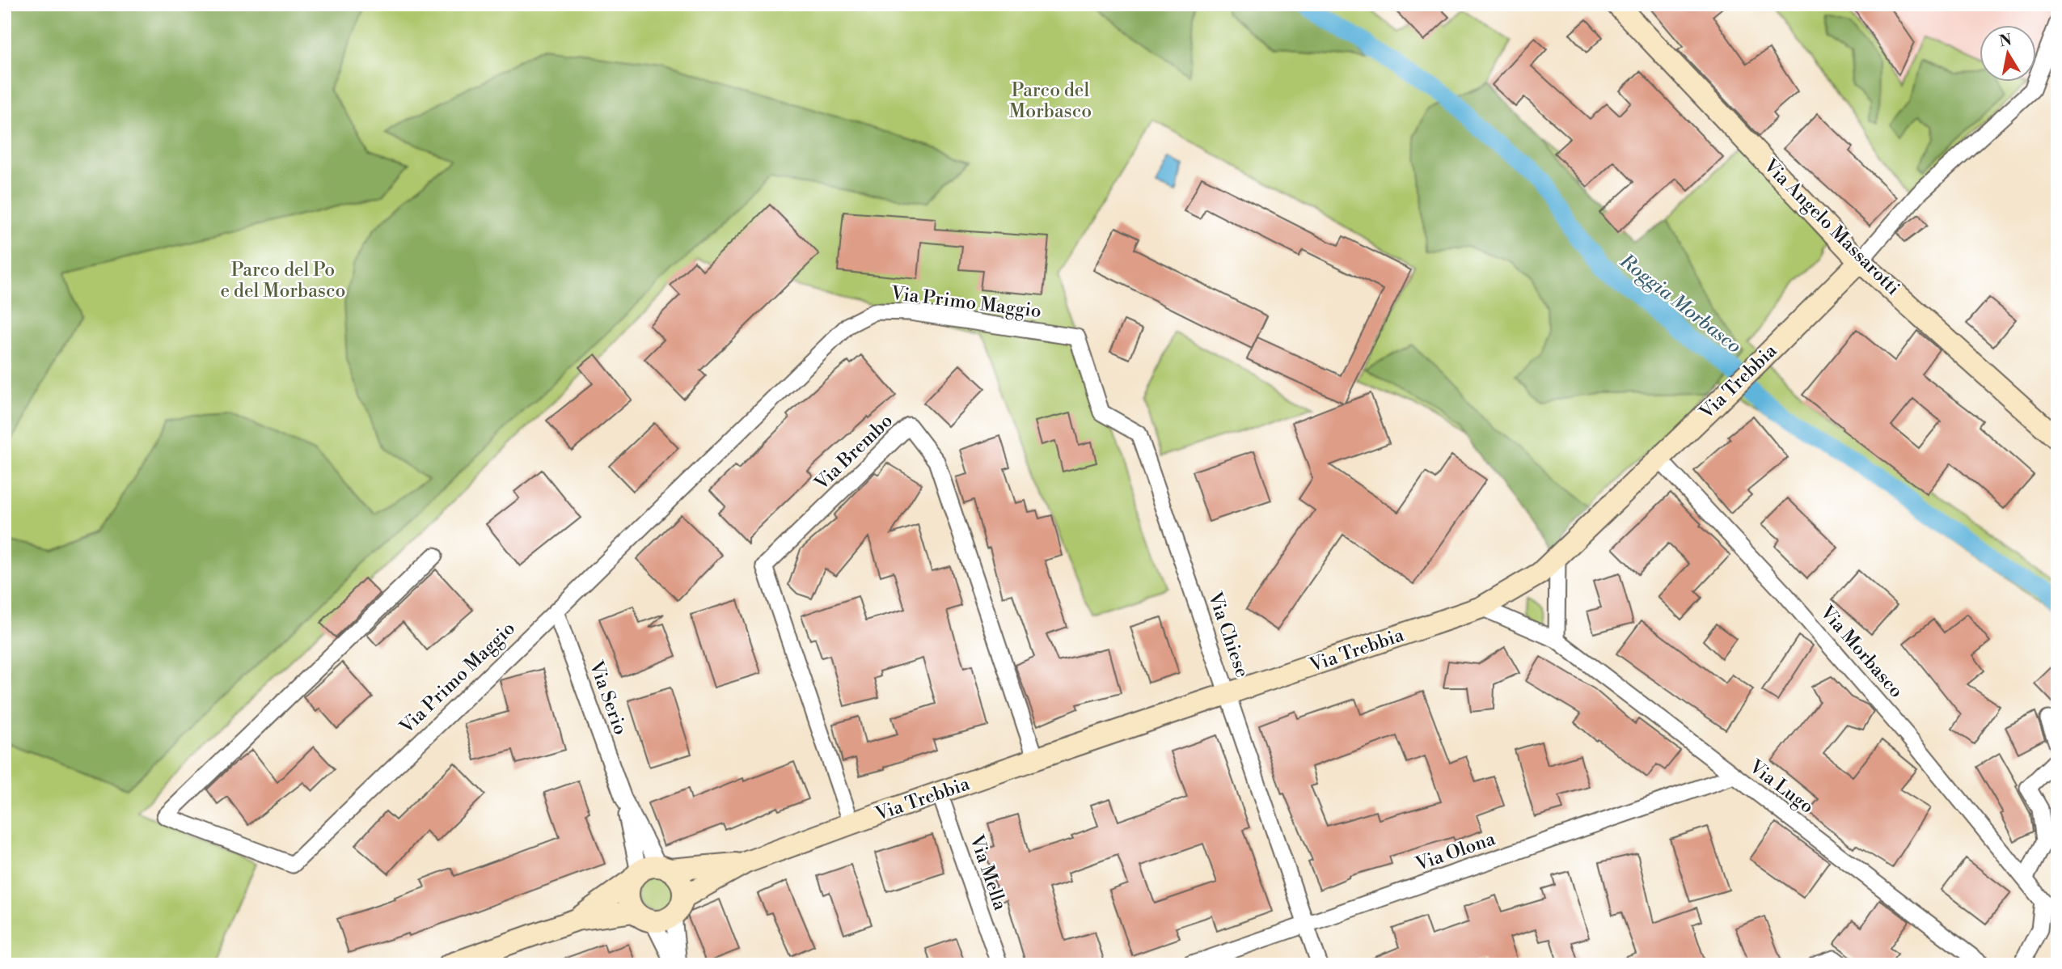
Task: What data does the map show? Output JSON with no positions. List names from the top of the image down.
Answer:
{
  "streets": {
    "street": [
      "Via Angelo Massarotti",
      "Via Primo Maggio",
      "Via Trebbia",
      "Via Brembo",
      "Via Chiese",
      "Via Morbasco",
      "Via Serio",
      "Via Lugo",
      "Via Olona",
      "Via Mella"
    ]
  },
  "crossings": [
    ["Via Angelo Massarotti", "Via Trebbia"],
    ["Via Primo Maggio", "Via Chiese"],
    ["Via Primo Maggio", "Via Serio"],
    ["Via Trebbia", "Via Brembo"],
    ["Via Trebbia", "Via Chiese"],
    ["Via Trebbia", "Via Morbasco"],
    ["Via Trebbia", "Via Serio"],
    ["Via Trebbia", "Via Lugo"],
    ["Via Trebbia", "Via Mella"],
    ["Via Chiese", "Via Olona"],
    ["Via Lugo", "Via Olona"]
  ],
  "water": ["Roggia Morbasco"],
  "parks": ["Parco del Morbasco", "Parco del Po e del Morbasco"],
  "north": "top"
}
